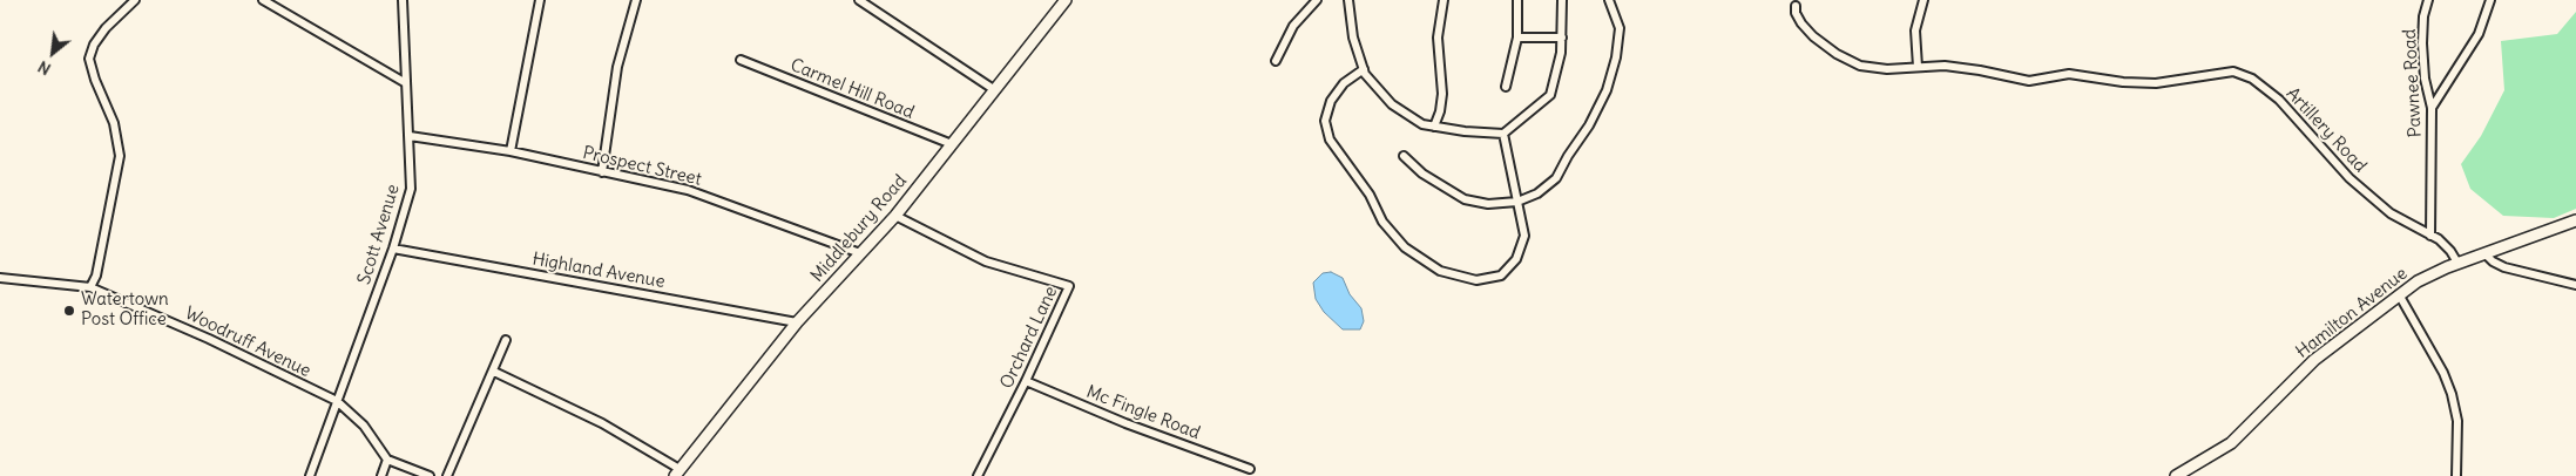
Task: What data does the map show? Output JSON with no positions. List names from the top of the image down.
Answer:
{
  "streets": {
    "street": [
      "Pawnee Road",
      "Carmel Hill Road",
      "Artillery Road",
      "Prospect Street",
      "Middlebury Road",
      "Scott Avenue",
      "Highland Avenue",
      "Hamilton Avenue",
      "Orchard Lane",
      "Woodruff Avenue",
      "Mc Fingle Road"
    ]
  },
  "crossings": [
    ["Pawnee Road", "Artillery Road"],
    ["Carmel Hill Road", "Middlebury Road"],
    ["Artillery Road", "Hamilton Avenue"],
    ["Prospect Street", "Middlebury Road"],
    ["Prospect Street", "Scott Avenue"],
    ["Middlebury Road", "Highland Avenue"],
    ["Middlebury Road", "Orchard Lane"],
    ["Scott Avenue", "Highland Avenue"],
    ["Scott Avenue", "Woodruff Avenue"],
    ["Orchard Lane", "Mc Fingle Road"]
  ],
  "places": ["Watertown Post Office"],
  "north": "bottom left"
}
